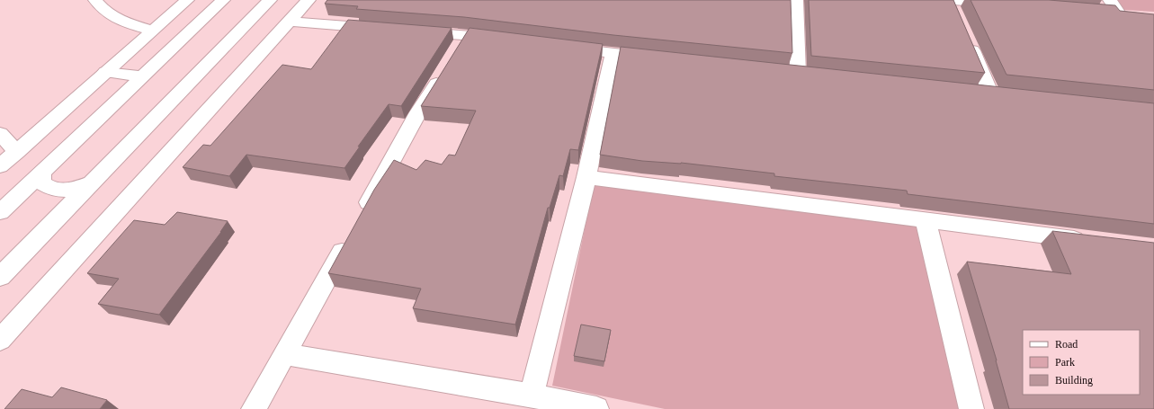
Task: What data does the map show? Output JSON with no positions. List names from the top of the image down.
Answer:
{
  "legend": ["Road", "Park", "Building"]
}
